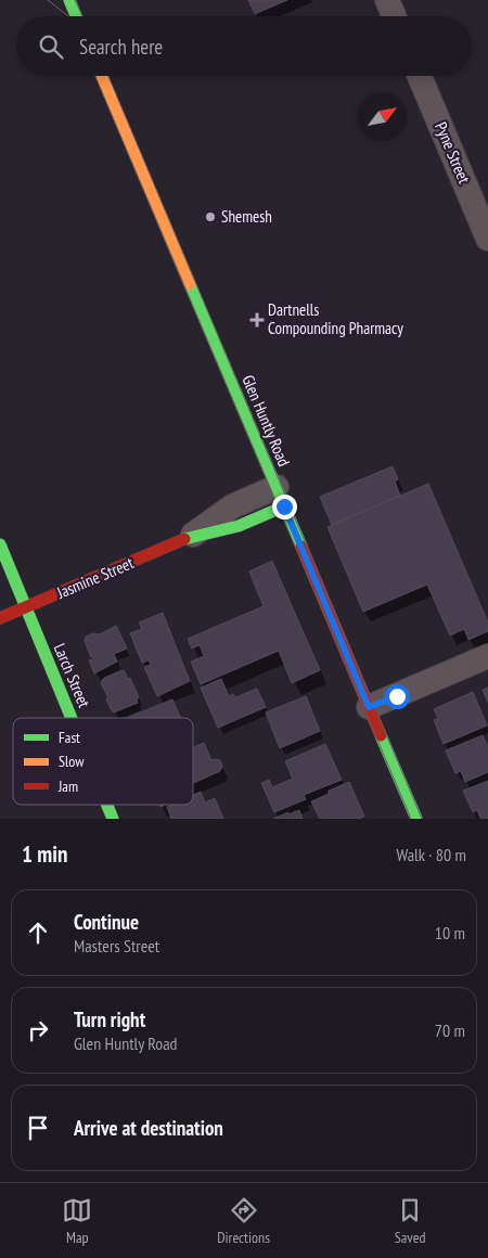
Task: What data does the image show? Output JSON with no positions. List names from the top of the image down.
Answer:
{
  "streets": {
    "street": [
      "Pyne Street",
      "Glen Huntly Road",
      "Jasmine Street",
      "Larch Street"
    ]
  },
  "crossings": [
    ["Glen Huntly Road", "Jasmine Street"],
    ["Jasmine Street", "Larch Street"]
  ],
  "places": {
    "other": ["Shemesh"],
    "health": ["Dartnells Compounding Pharmacy"]
  },
  "legend": ["Fast", "Slow", "Jam"],
  "north": "top right",
  "page": {
    "search": "Search here",
    "heading": ["1 min", "Walk · 80 m"],
    "list": [
      ["Continue", "Masters Street", "10 m"],
      ["Turn right", "Glen Huntly Road", "70 m"],
      "Arrive at destination"
    ],
    "nav": ["Map", "Directions", "Saved"]
  }
}
